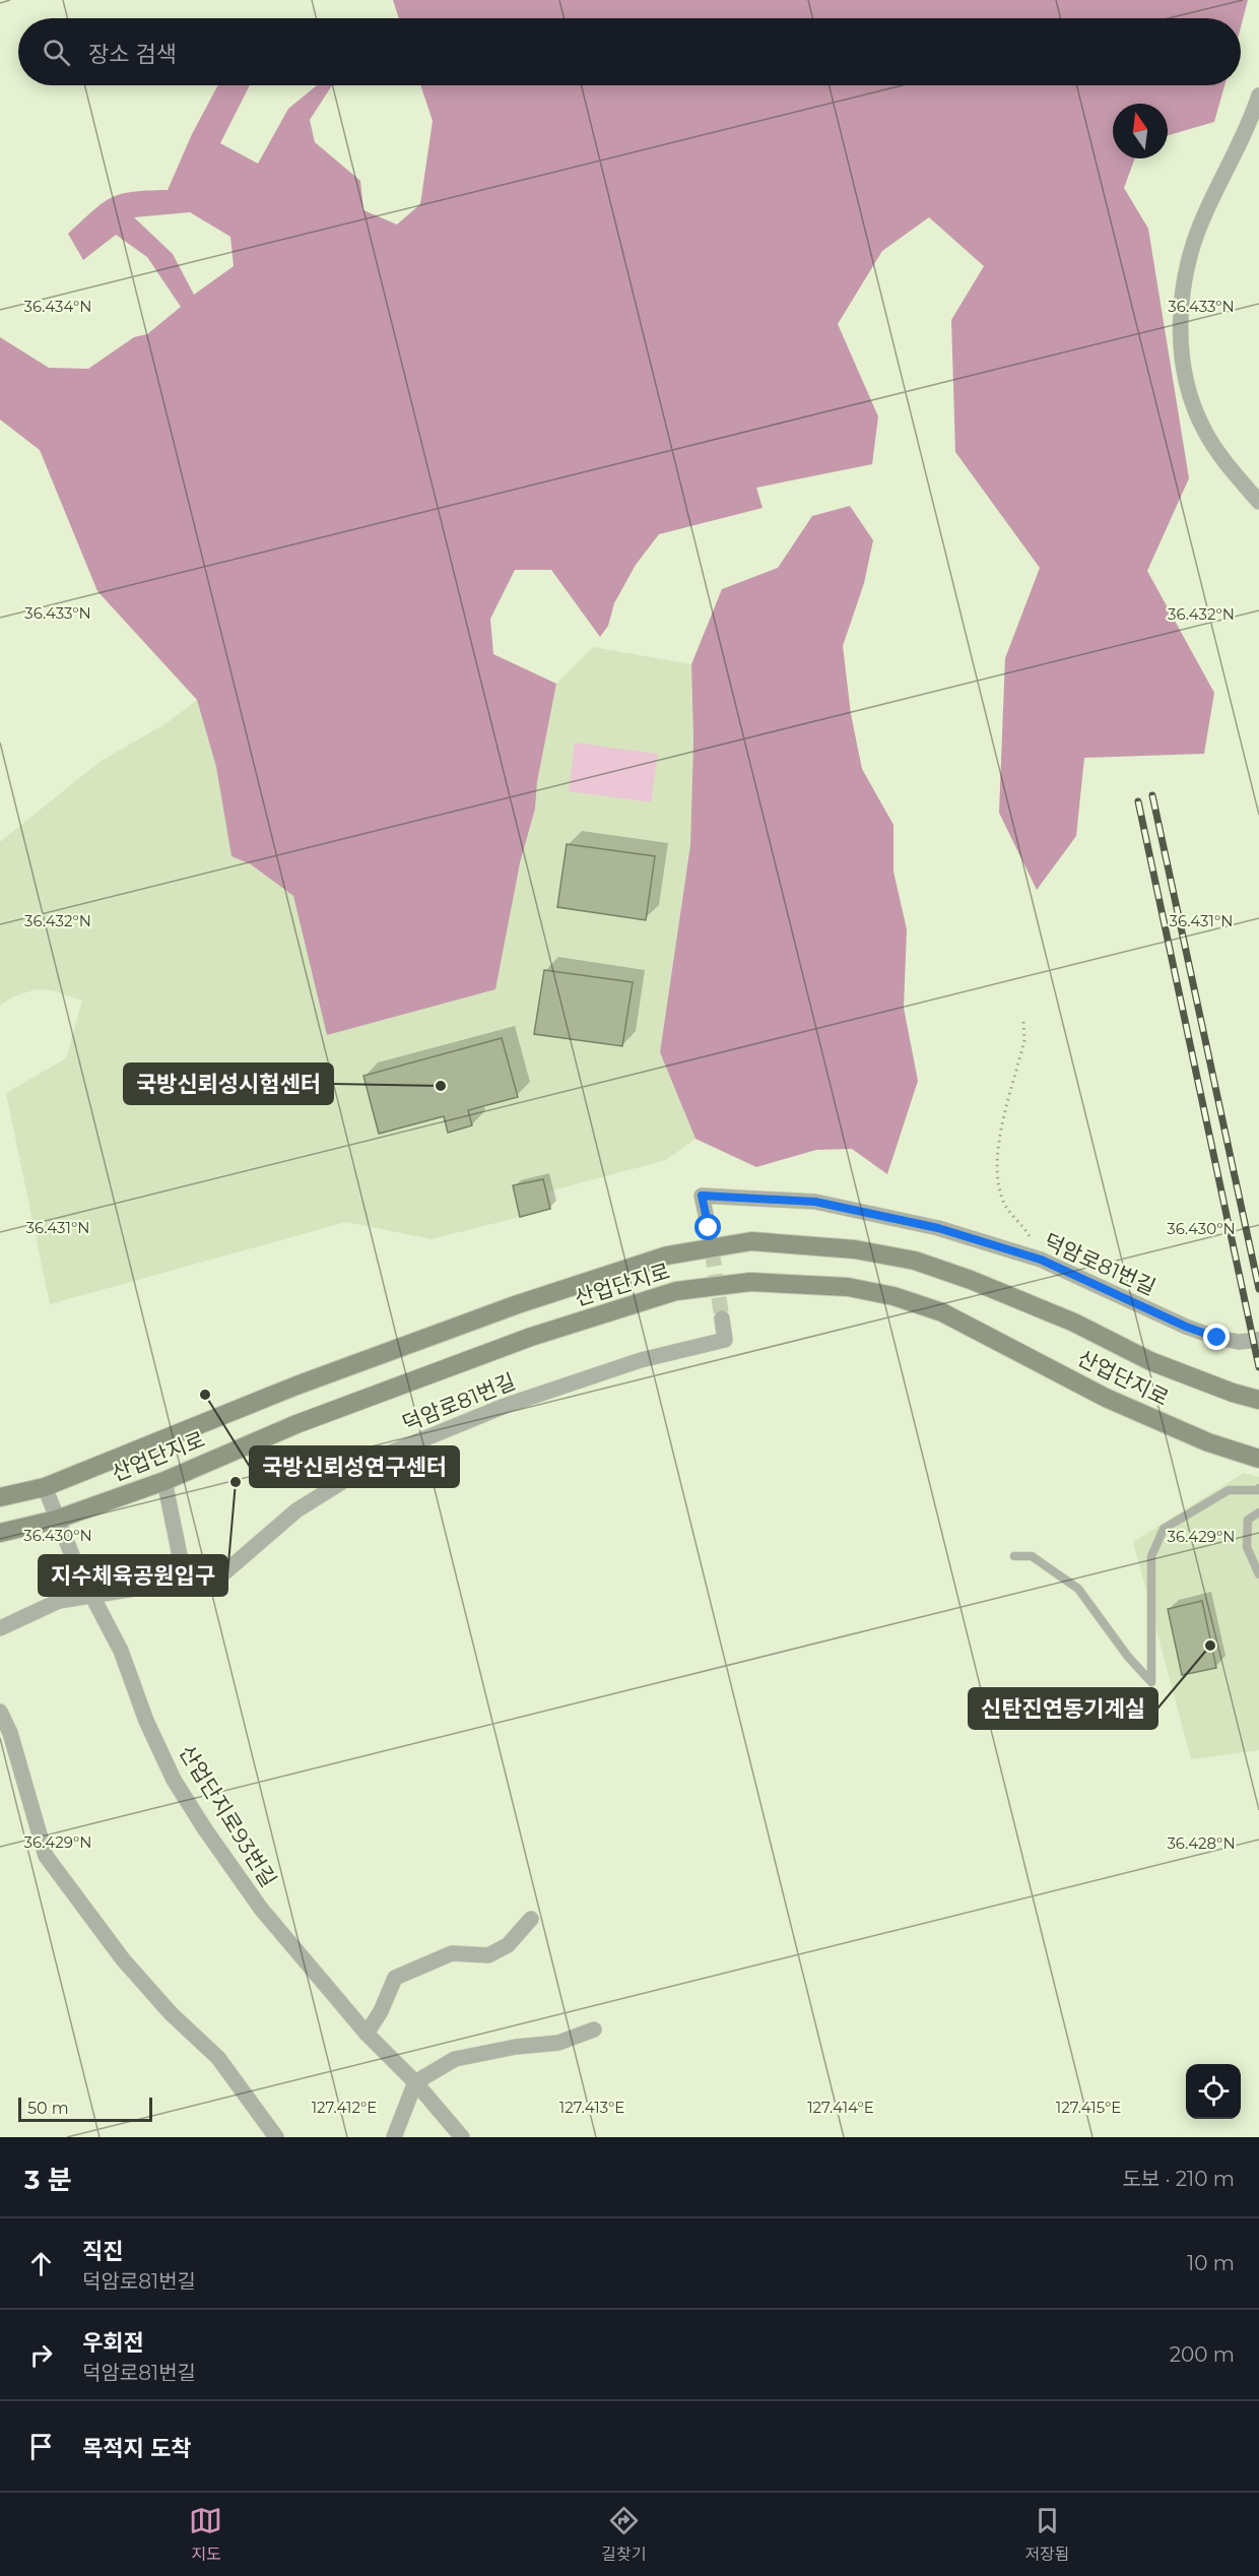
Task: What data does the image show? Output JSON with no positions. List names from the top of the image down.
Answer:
{
  "streets": {
    "main road": ["산업단지로"],
    "street": ["덕암로81번길", "산업단지로93번길"]
  },
  "crossings": [
    ["산업단지로", "산업단지로93번길"]
  ],
  "places": [
    "국방신뢰성시험센터",
    "국방신뢰성연구센터",
    "지수체육공원입구",
    "신탄진연동기계실"
  ],
  "scale_bar": "50 m",
  "north": "top",
  "page": {
    "search": "장소 검색",
    "scale": "50 m",
    "heading": ["3 분", "도보 · 210 m"],
    "list": [
      ["직진", "덕암로81번길", "10 m"],
      ["우회전", "덕암로81번길", "200 m"],
      "목적지 도착"
    ],
    "nav": ["지도", "길찾기", "저장됨"]
  },
  "coordinates": [
    "36.434°N",
    "36.433°N",
    "36.432°N",
    "36.431°N",
    "36.430°N",
    "36.429°N",
    "36.428°N",
    "127.412°E",
    "127.413°E",
    "127.414°E",
    "127.415°E"
  ]
}
